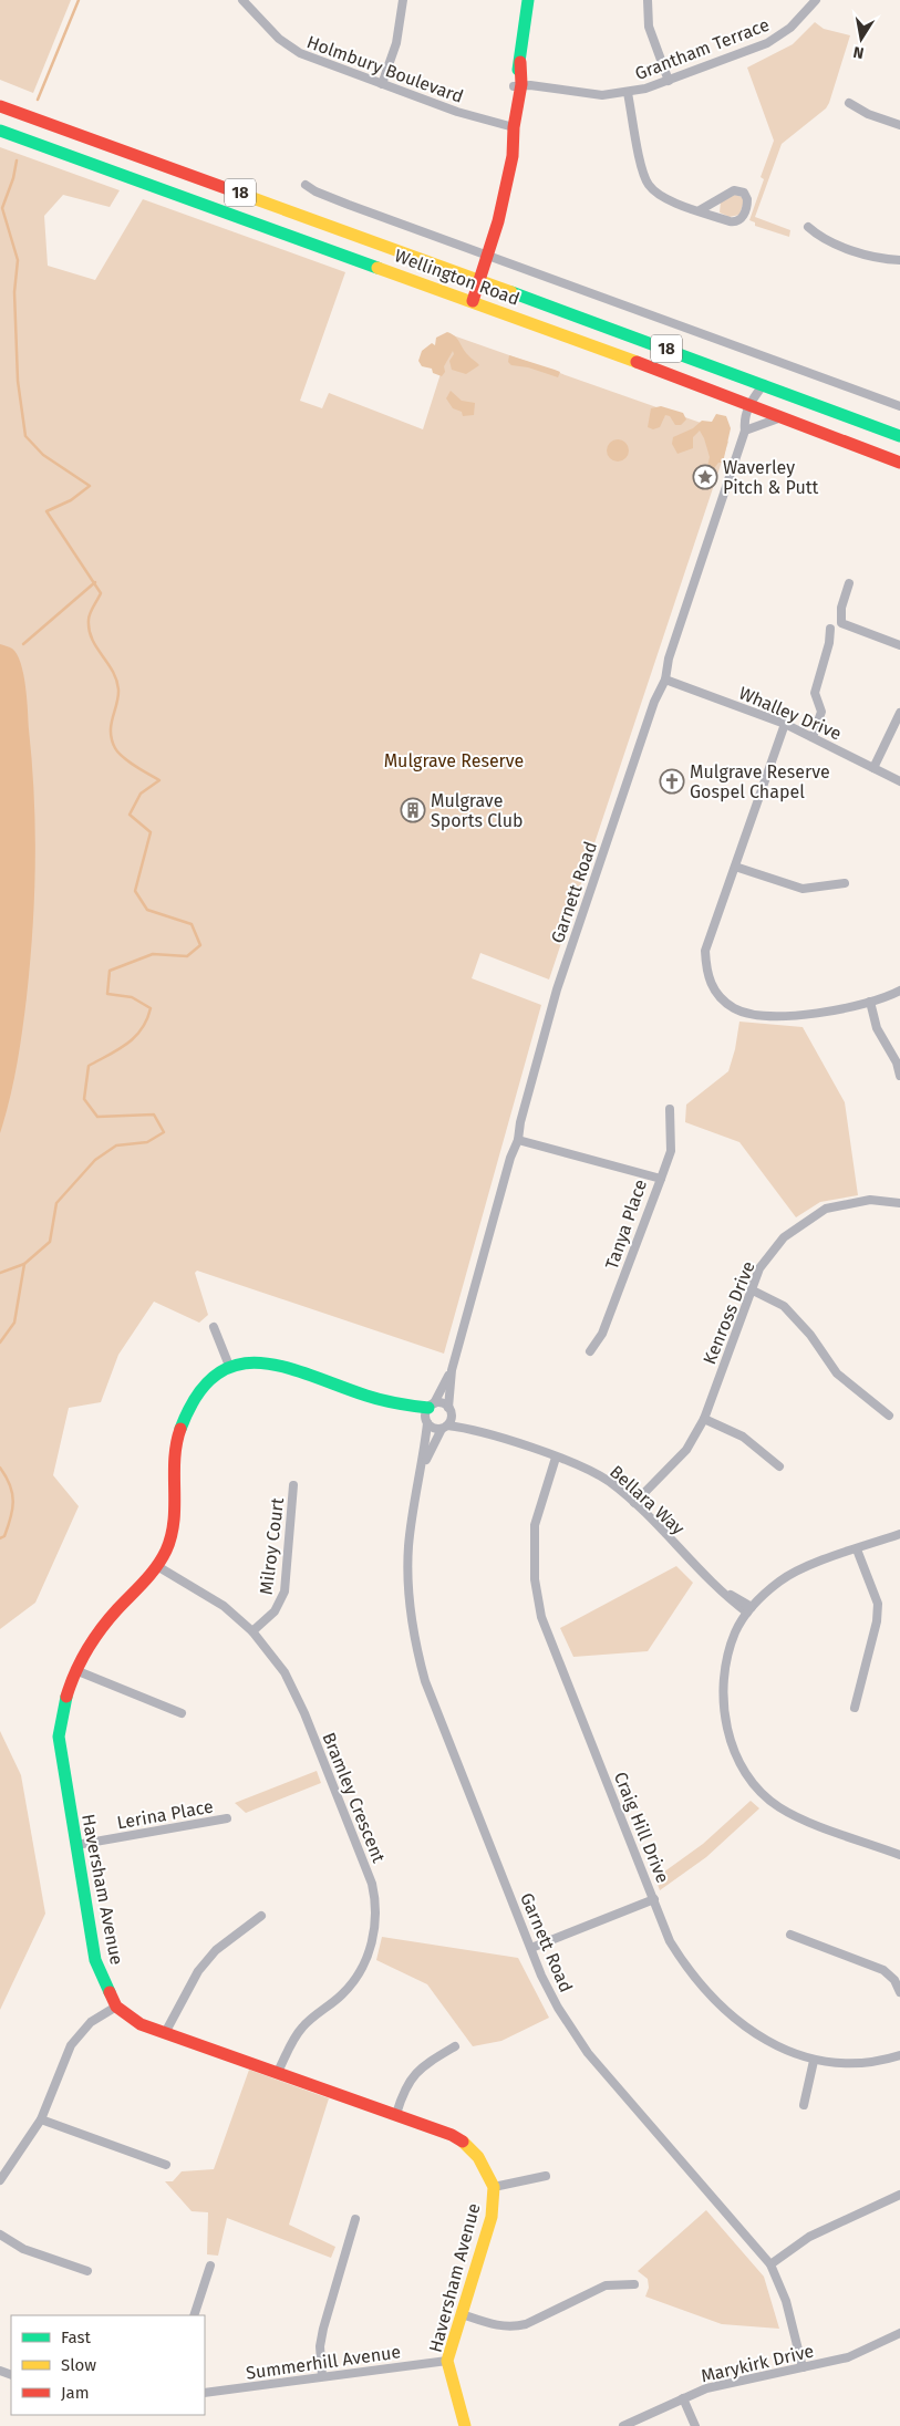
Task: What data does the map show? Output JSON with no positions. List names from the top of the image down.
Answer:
{
  "streets": {
    "main road": ["18", "Wellington Road", "Haversham Avenue"],
    "street": [
      "Grantham Terrace",
      "Holmbury Boulevard",
      "Whalley Drive",
      "Garnett Road",
      "Tanya Place",
      "Kenross Drive",
      "Bellara Way",
      "Milroy Court",
      "Bramley Crescent",
      "Lerina Place",
      "Craig Hill Drive",
      "Summerhill Avenue",
      "Marykirk Drive"
    ]
  },
  "crossings": [
    ["Wellington Road", "Garnett Road"],
    ["Whalley Drive", "Garnett Road"],
    ["Garnett Road", "Tanya Place"],
    ["Garnett Road", "Bellara Way"],
    ["Garnett Road", "Marykirk Drive"],
    ["Kenross Drive", "Bellara Way"],
    ["Bellara Way", "Craig Hill Drive"],
    ["Milroy Court", "Bramley Crescent"],
    ["Bramley Crescent", "Haversham Avenue"],
    ["Lerina Place", "Haversham Avenue"],
    ["Haversham Avenue", "Summerhill Avenue"]
  ],
  "parks": ["Mulgrave Reserve"],
  "places": {
    "place": ["Waverley Pitch & Putt"],
    "church": ["Mulgrave Reserve Gospel Chapel"],
    "building": ["Mulgrave Sports Club"]
  },
  "legend": ["Fast", "Slow", "Jam"],
  "north": "bottom"
}
